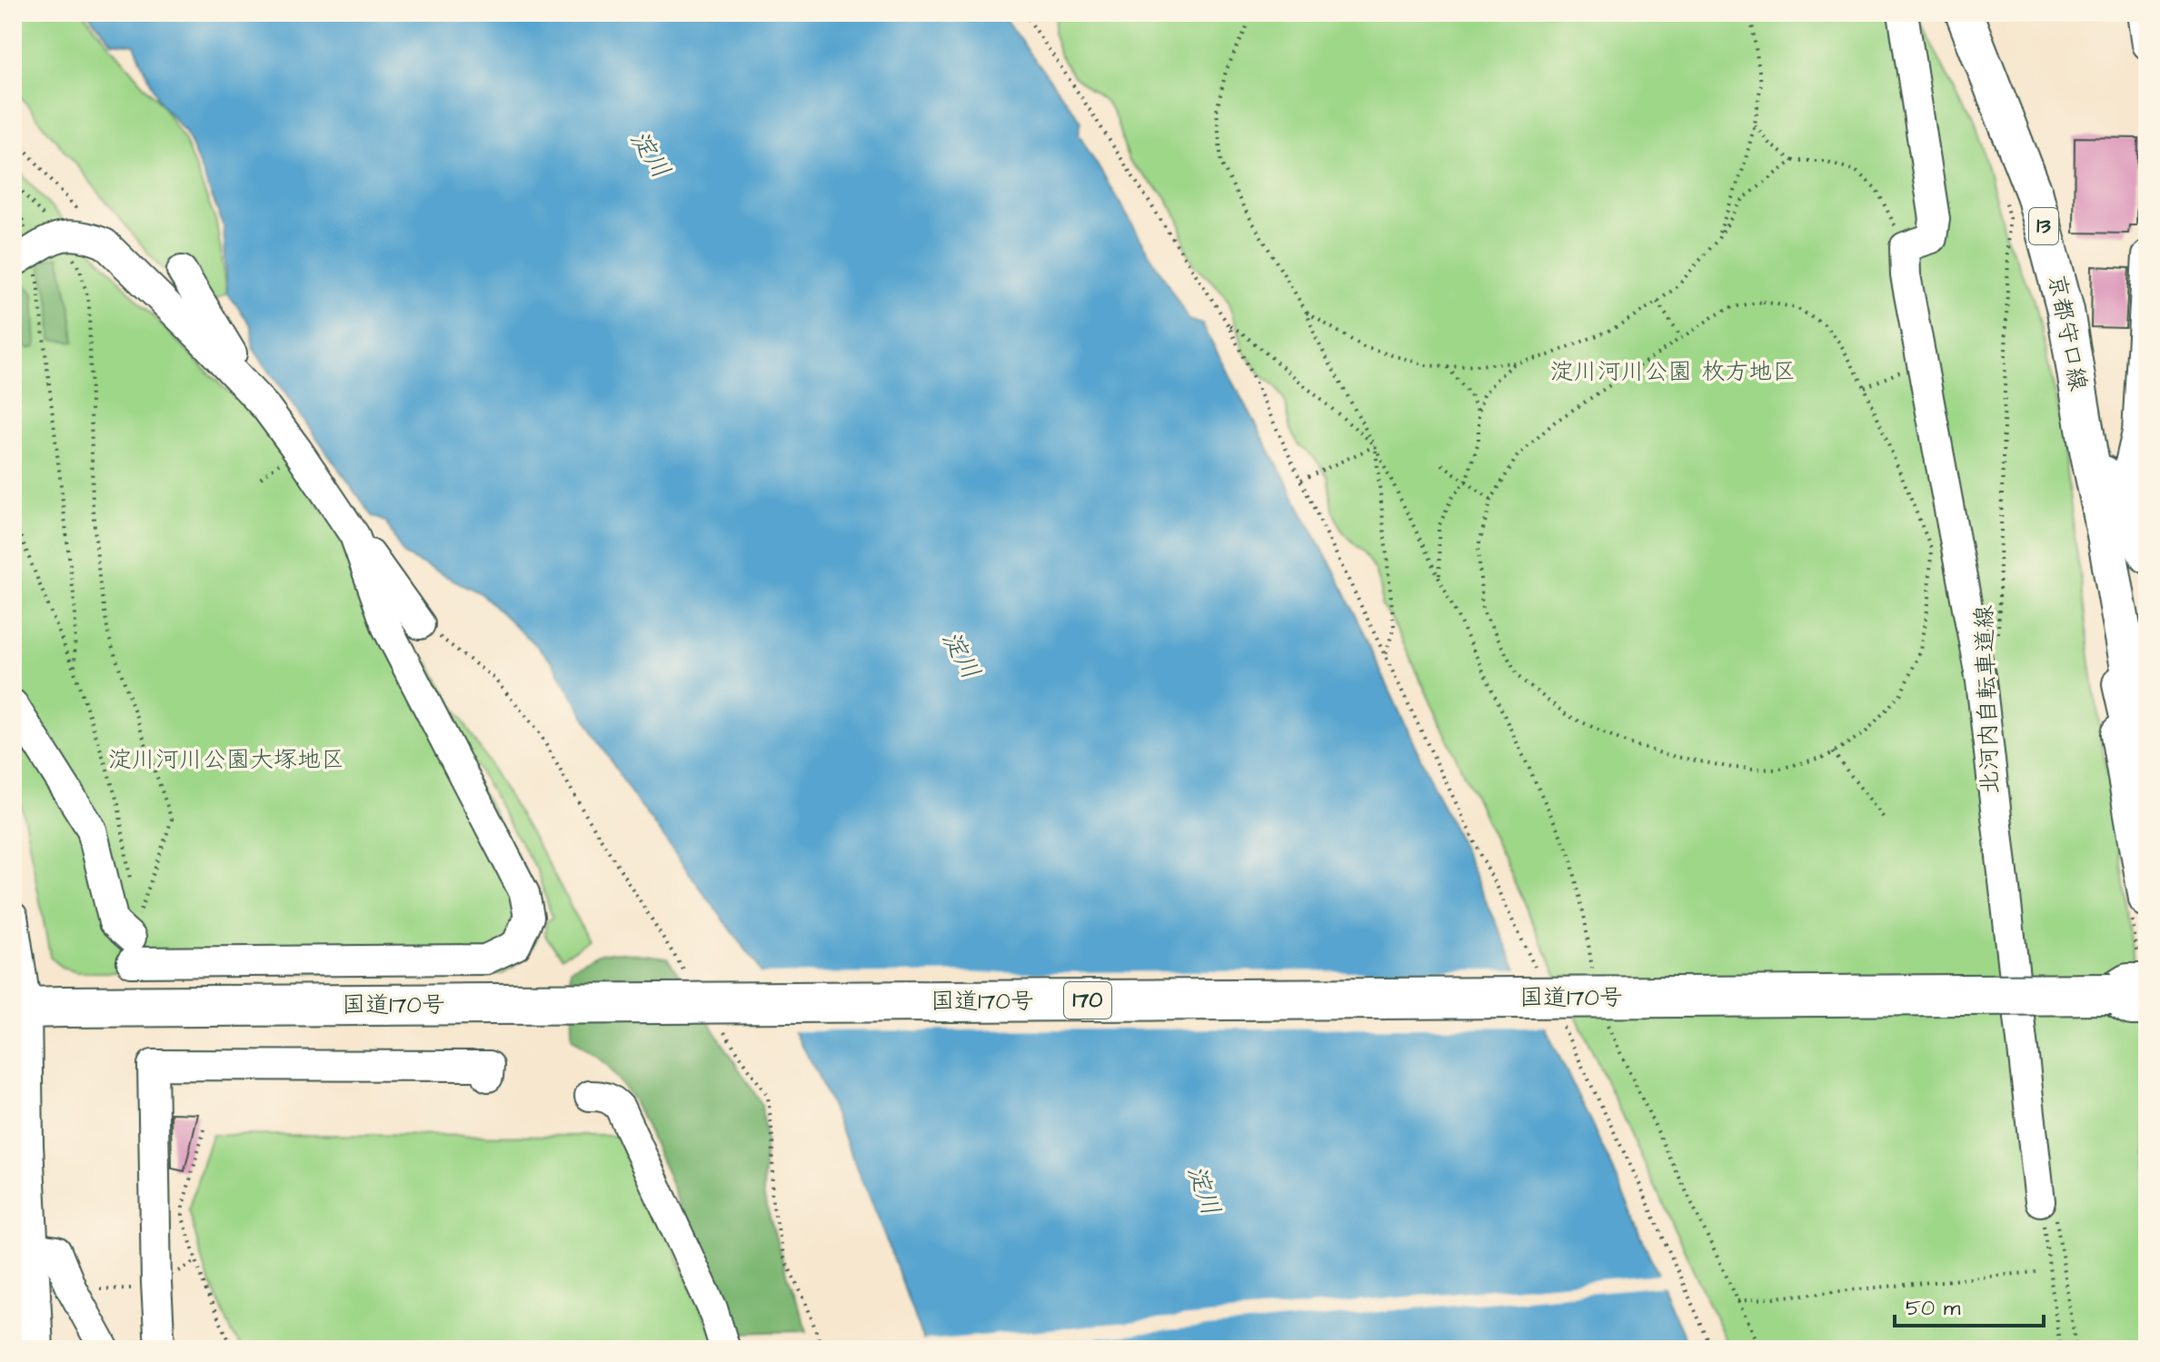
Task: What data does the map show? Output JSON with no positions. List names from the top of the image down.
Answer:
{
  "streets": {
    "highway": ["国道170号", "170"],
    "main road": ["13", "京都守口線"],
    "path": ["北河内自転車道線"]
  },
  "water": ["淀川"],
  "parks": ["淀川河川公園 枚方地区", "淀川河川公園大塚地区"],
  "scale_bar": "50 m"
}
